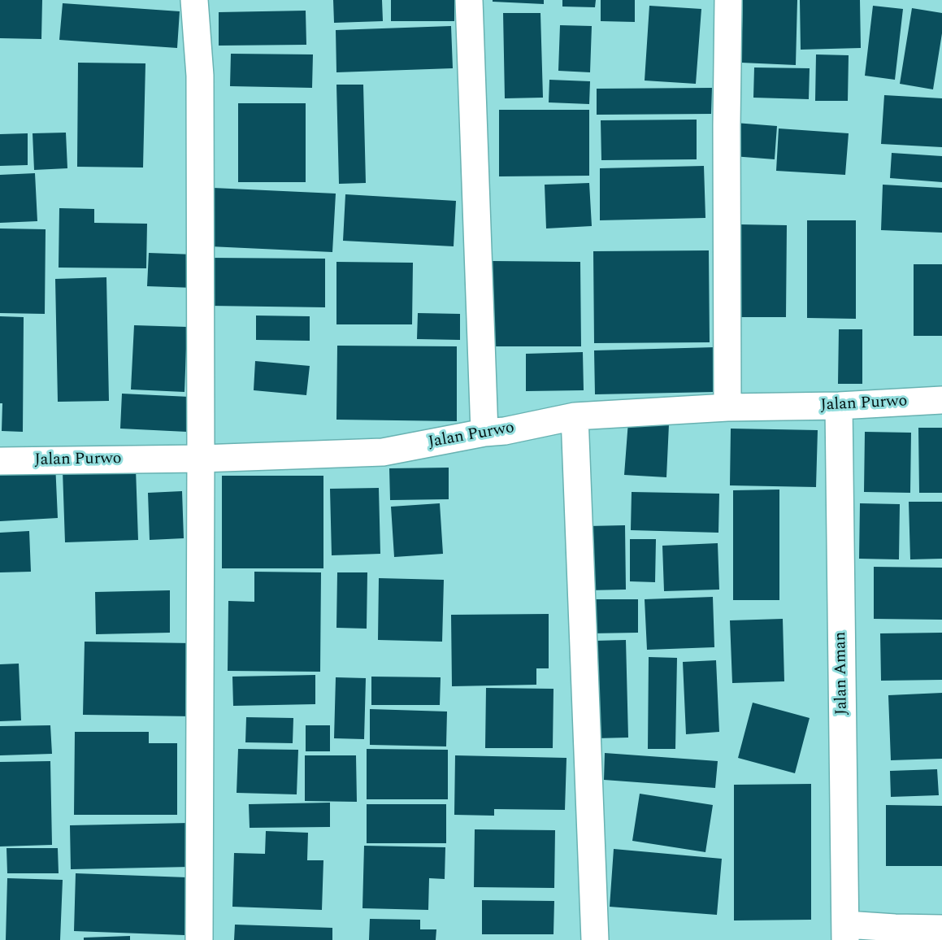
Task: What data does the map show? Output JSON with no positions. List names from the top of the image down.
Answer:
{
  "streets": {
    "street": ["Jalan Purwo", "Jalan Aman"]
  },
  "crossings": [
    ["Jalan Purwo", "Jalan Aman"]
  ]
}
